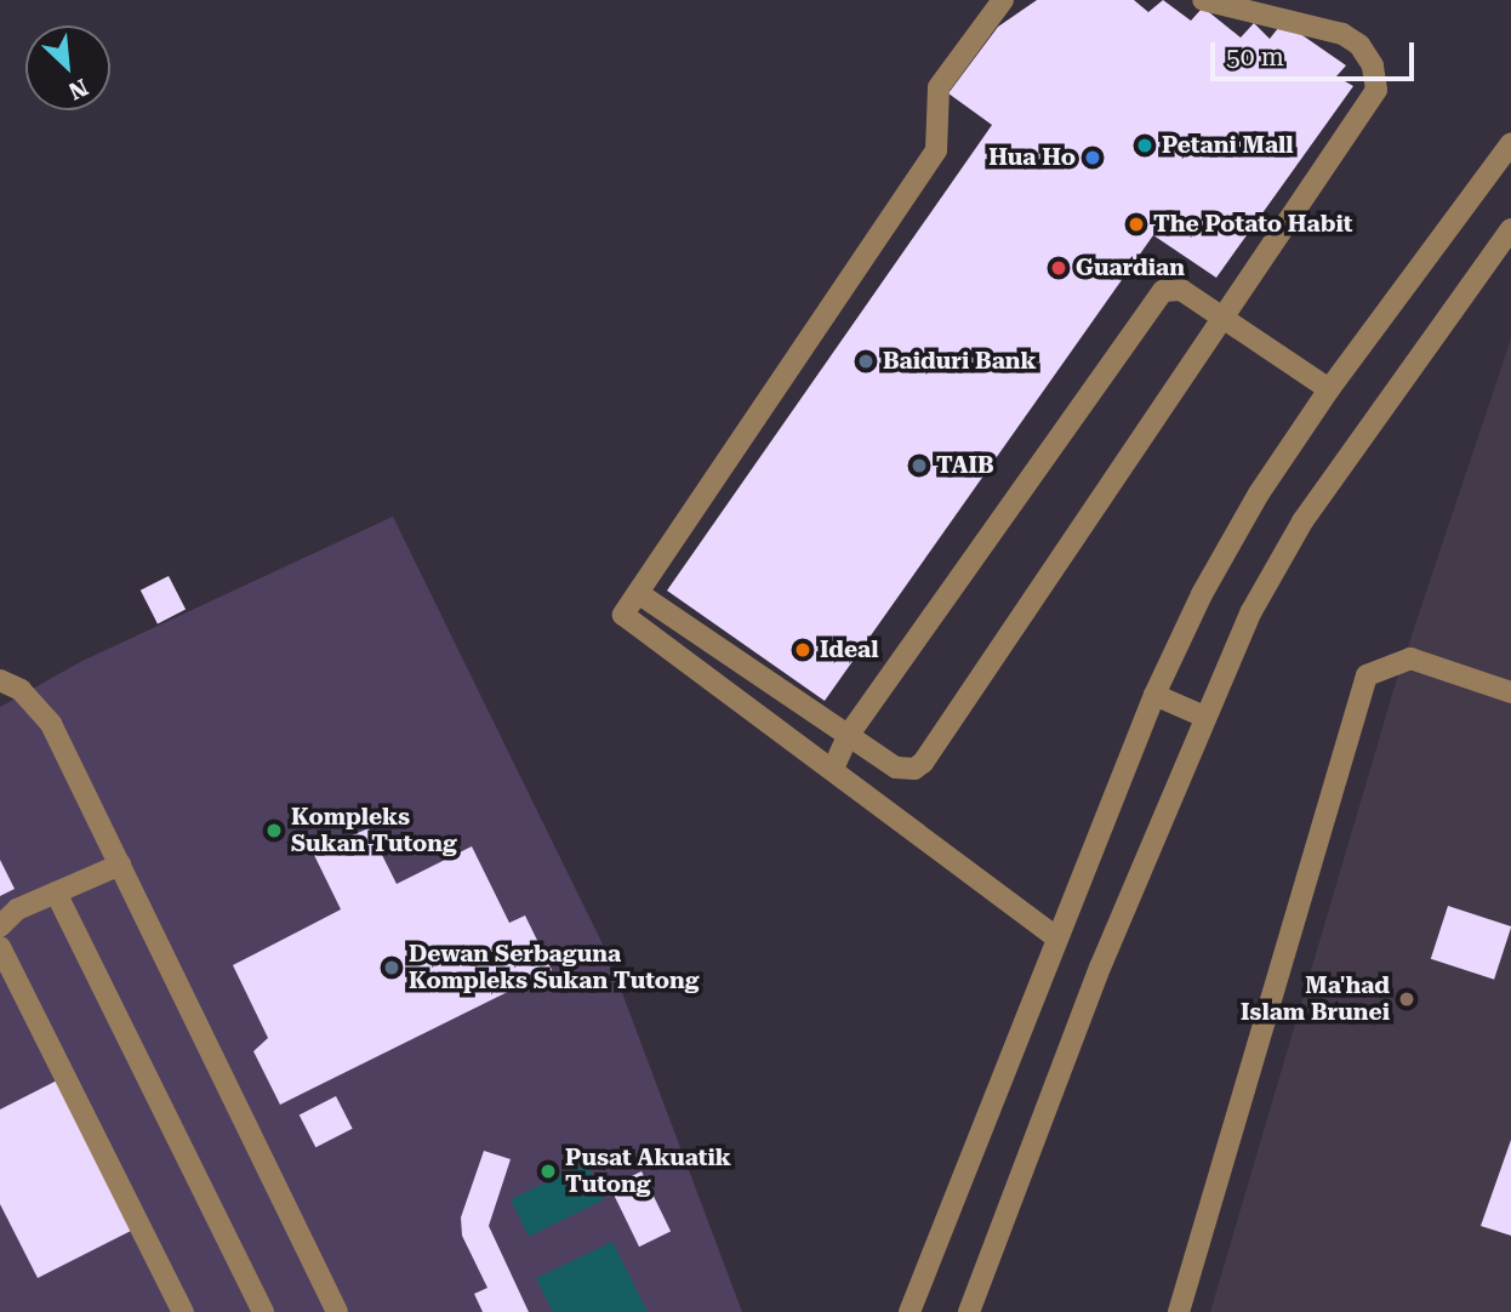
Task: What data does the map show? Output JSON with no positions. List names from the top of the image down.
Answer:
{
  "places": [
    "Petani Mall",
    "Hua Ho",
    "The Potato Habit",
    "Guardian",
    "Baiduri Bank",
    "TAIB",
    "Ideal",
    "Kompleks Sukan Tutong",
    "Dewan Serbaguna Kompleks Sukan Tutong",
    "Ma'had Islam Brunei",
    "Pusat Akuatik Tutong"
  ],
  "scale_bar": "50 m",
  "north": "bottom right"
}
